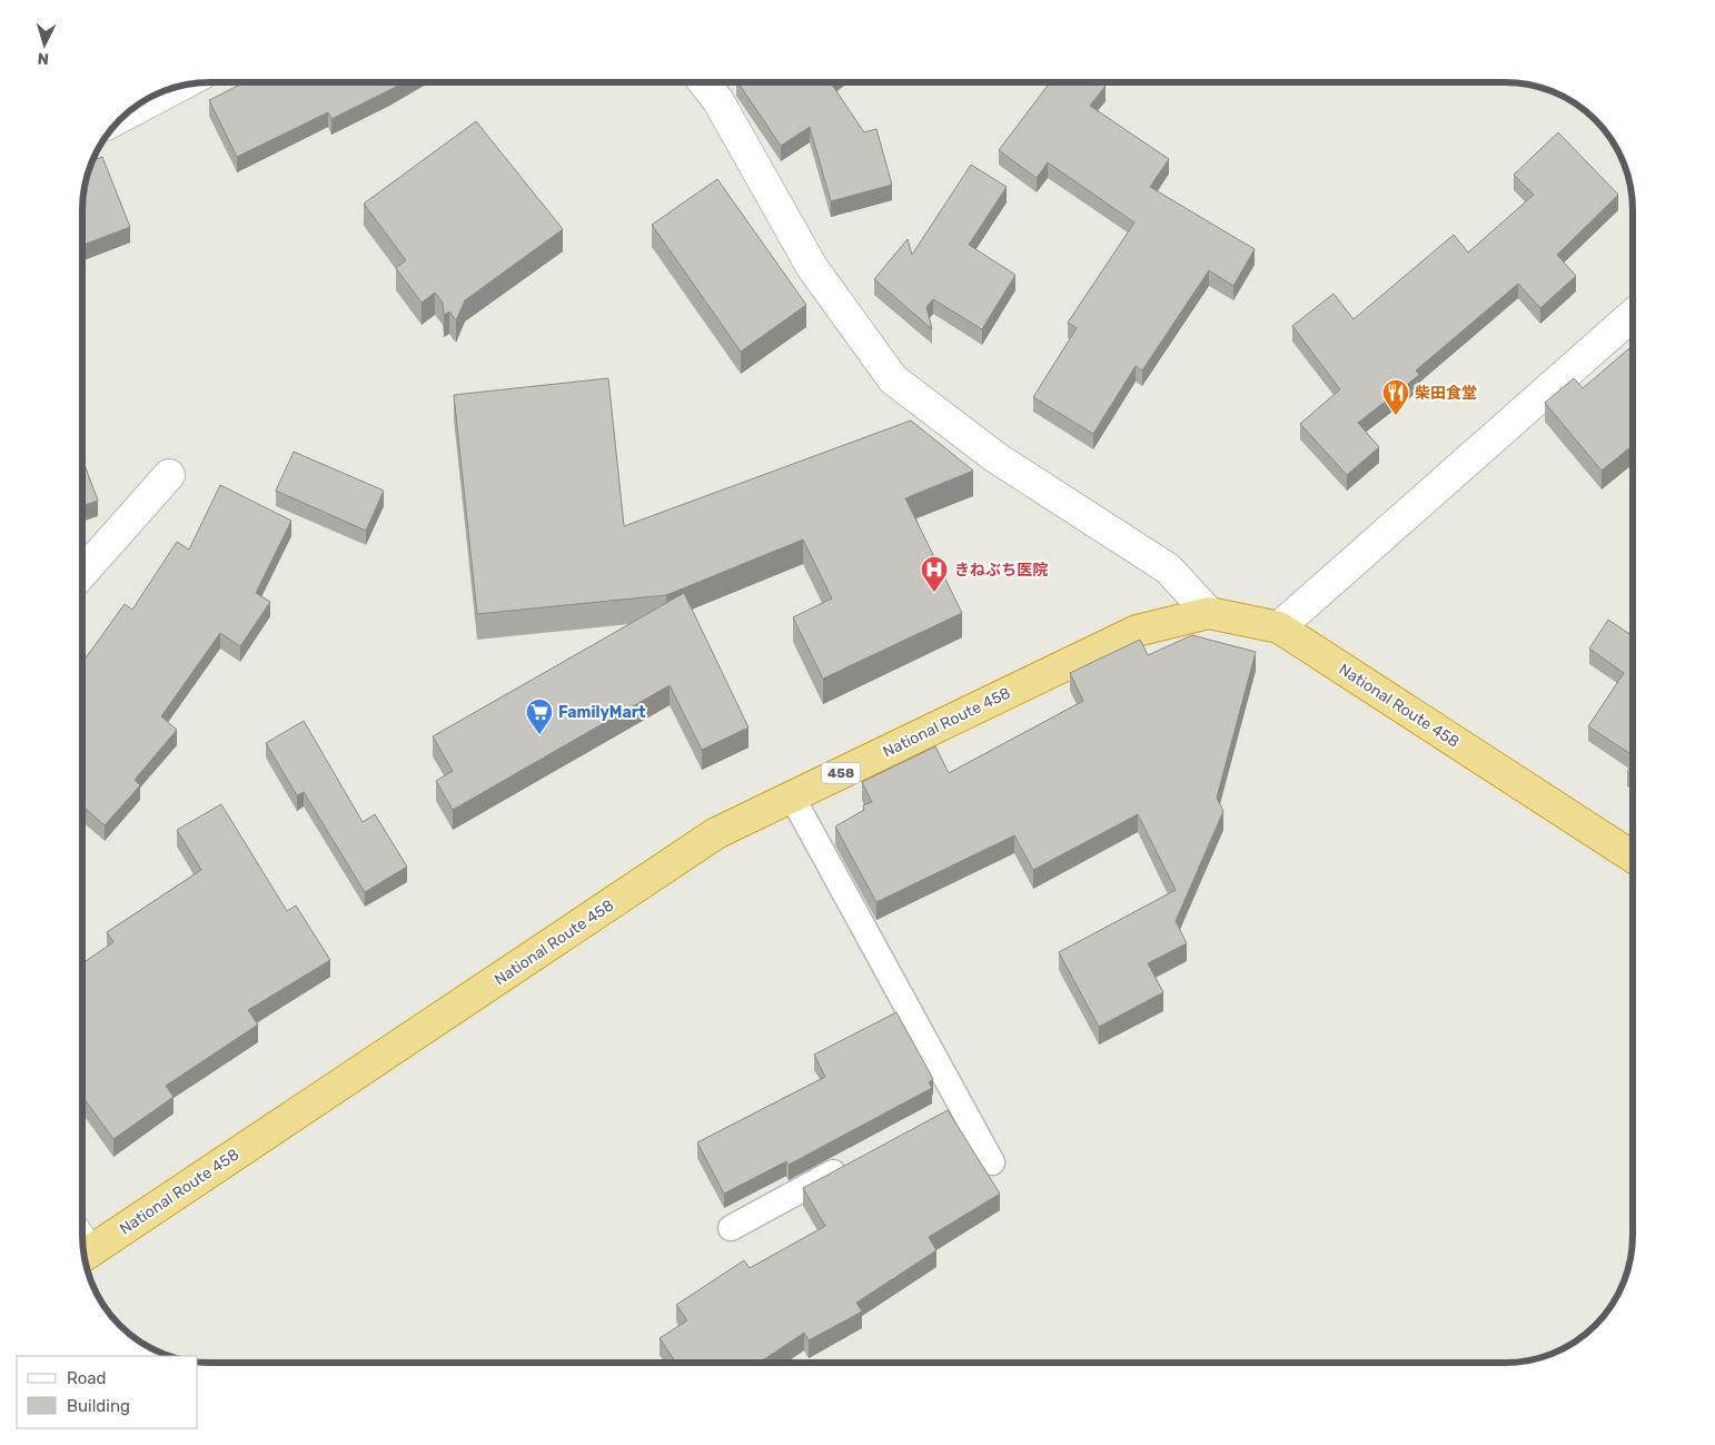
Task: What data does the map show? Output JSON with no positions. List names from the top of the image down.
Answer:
{
  "streets": {
    "highway": ["National Route 458", "458"]
  },
  "places": {
    "restaurant": ["柴田食堂"],
    "hospital": ["きねぶち医院"],
    "supermarket": ["FamilyMart"]
  },
  "legend": ["Road", "Building"],
  "north": "bottom"
}
